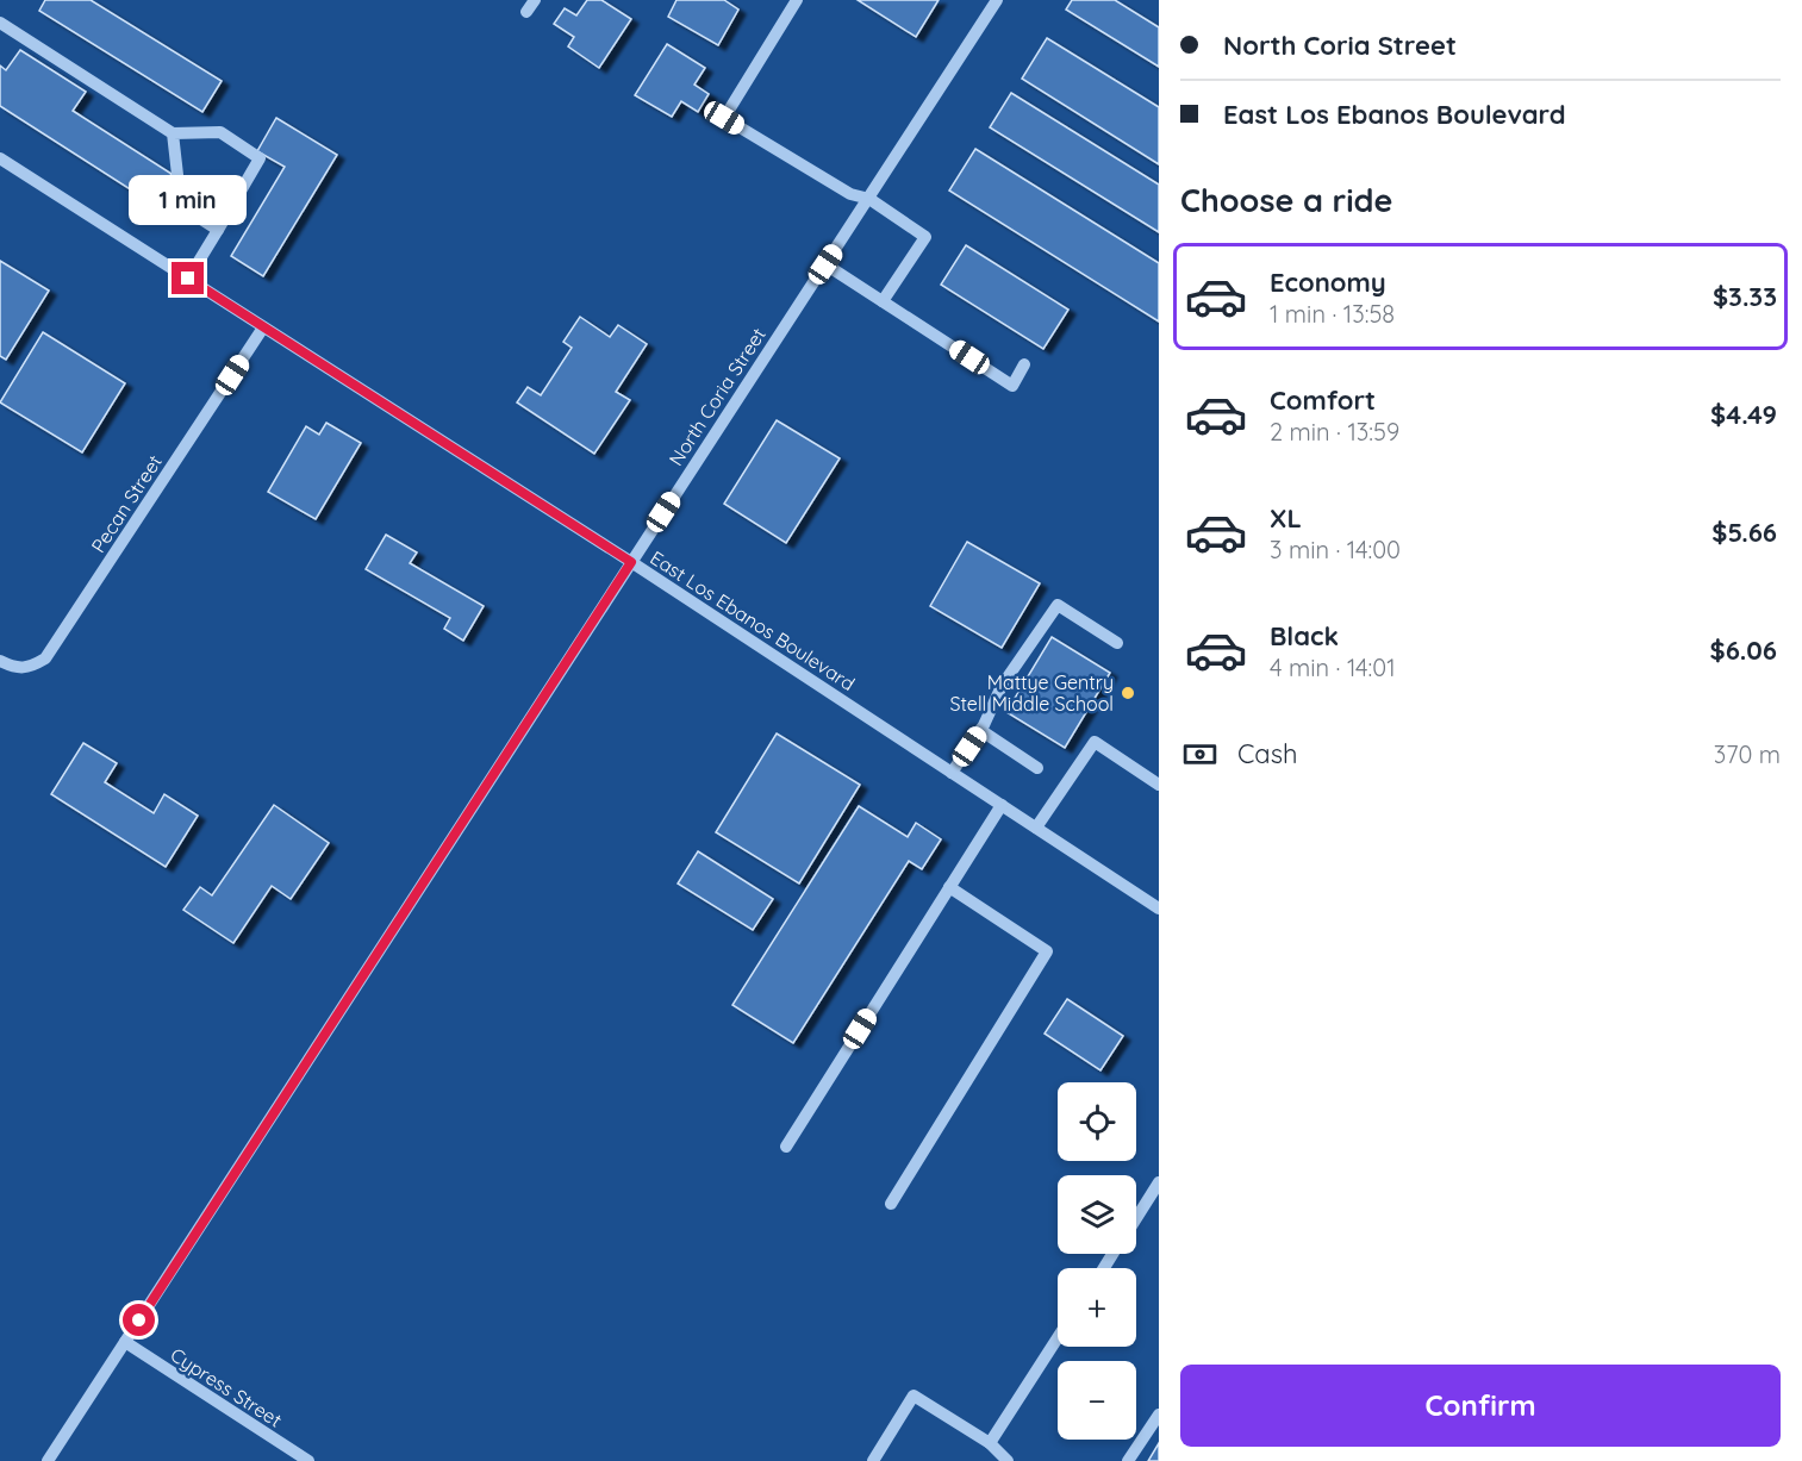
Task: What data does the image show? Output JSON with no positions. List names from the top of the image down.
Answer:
{
  "streets": {
    "street": [
      "North Coria Street",
      "Pecan Street",
      "East Los Ebanos Boulevard",
      "Cypress Street"
    ]
  },
  "crossings": [
    ["North Coria Street", "East Los Ebanos Boulevard"],
    ["North Coria Street", "Cypress Street"],
    ["Pecan Street", "East Los Ebanos Boulevard"]
  ],
  "places": ["Mattye Gentry Stell Middle School"],
  "page": {
    "banner": ["North Coria Street", "East Los Ebanos Boulevard"],
    "heading": "Choose a ride",
    "bubble": "1 min",
    "list": [
      {
        "name": "Economy",
        "note": "1 min · 13:58",
        "value": "$3.33"
      },
      {
        "name": "Comfort",
        "note": "2 min · 13:59",
        "value": "$4.49"
      },
      {
        "name": "XL",
        "note": "3 min · 14:00",
        "value": "$5.66"
      },
      {
        "name": "Black",
        "note": "4 min · 14:01",
        "value": "$6.06"
      }
    ],
    "pay": ["Cash", "370 m"],
    "map_buttons": ["+", "−"],
    "buttons": "Confirm"
  }
}
